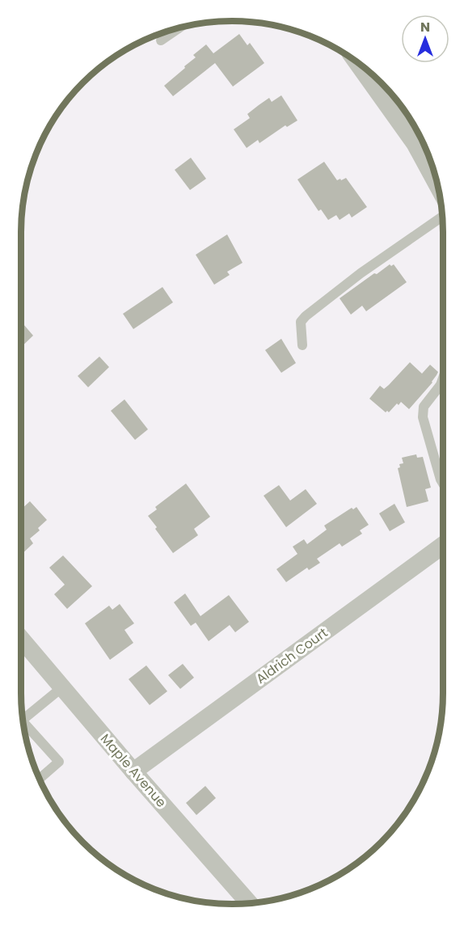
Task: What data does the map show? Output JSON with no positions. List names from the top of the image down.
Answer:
{
  "streets": {
    "street": ["Aldrich Court", "Maple Avenue"]
  },
  "crossings": [
    ["Aldrich Court", "Maple Avenue"]
  ],
  "north": "top"
}
